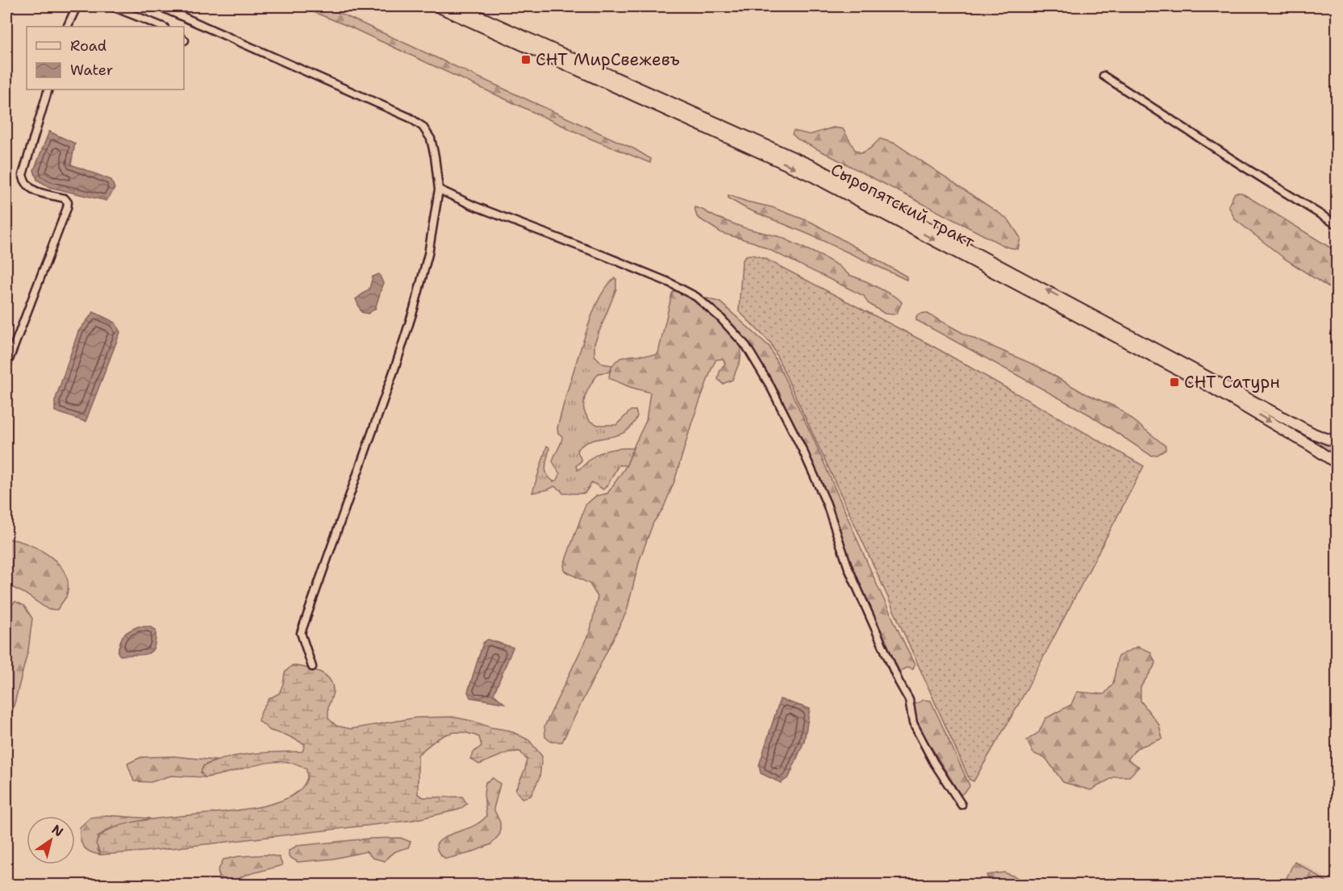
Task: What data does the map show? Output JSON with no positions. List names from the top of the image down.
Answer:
{
  "streets": {
    "main road": ["Сыропятский тракт"]
  },
  "places": {
    "transit": ["СНТ МирСвежевъ", "СНТ Сатурн"]
  },
  "legend": ["Road", "Water"],
  "north": "top right"
}
